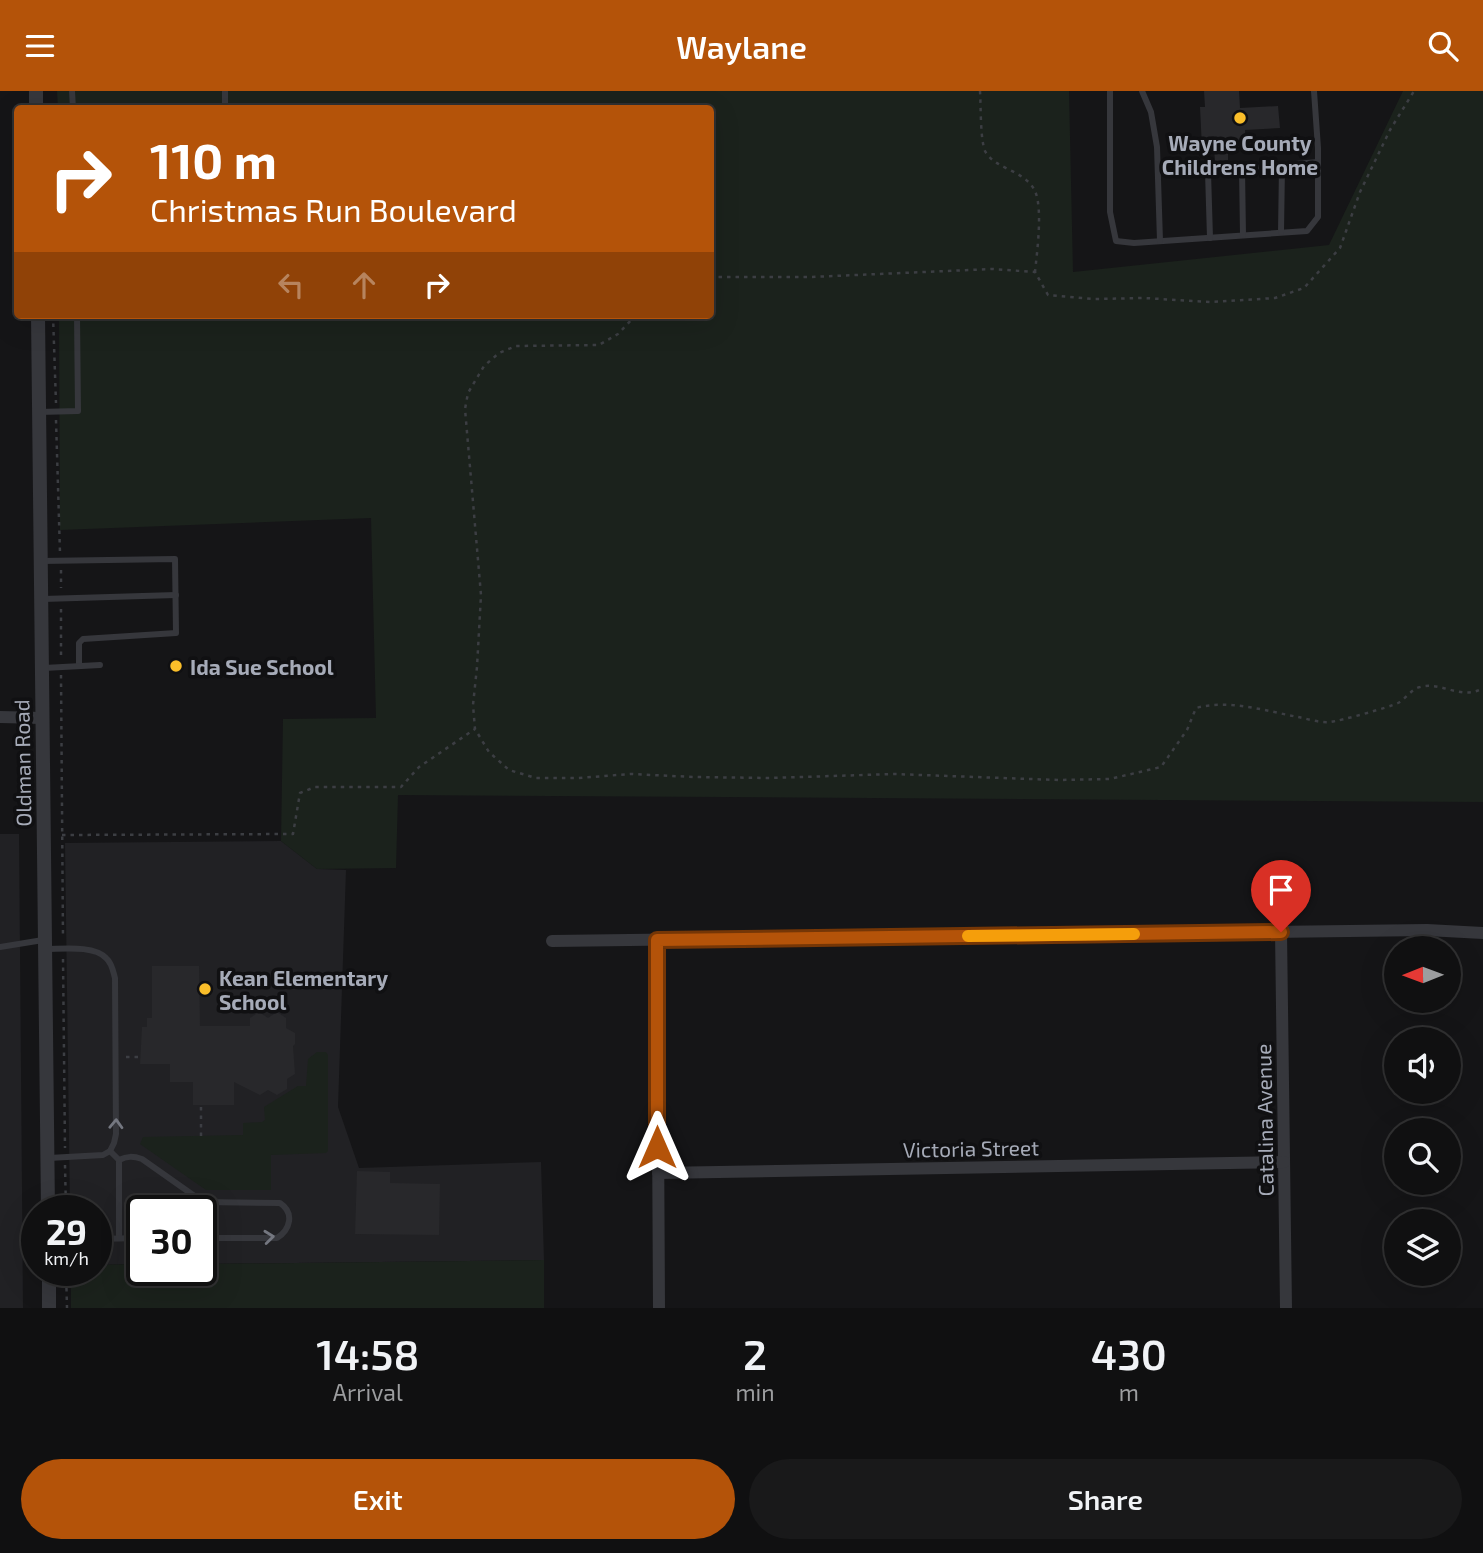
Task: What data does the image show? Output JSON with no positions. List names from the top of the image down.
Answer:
{
  "streets": {
    "street": ["Oldman Road", "Catalina Avenue", "Victoria Street"]
  },
  "crossings": [
    ["Catalina Avenue", "Victoria Street"]
  ],
  "places": ["Wayne County Childrens Home", "Ida Sue School", "Kean Elementary School"],
  "north": "left",
  "page": {
    "header": "Waylane",
    "turn": ["110 m", "Christmas Run Boulevard"],
    "speed": "29 km/h",
    "limit": "30",
    "eta": [
      "14:58",
      "Arrival",
      "2",
      "min",
      "430",
      "m"
    ],
    "buttons": ["Exit", "Share"]
  }
}
